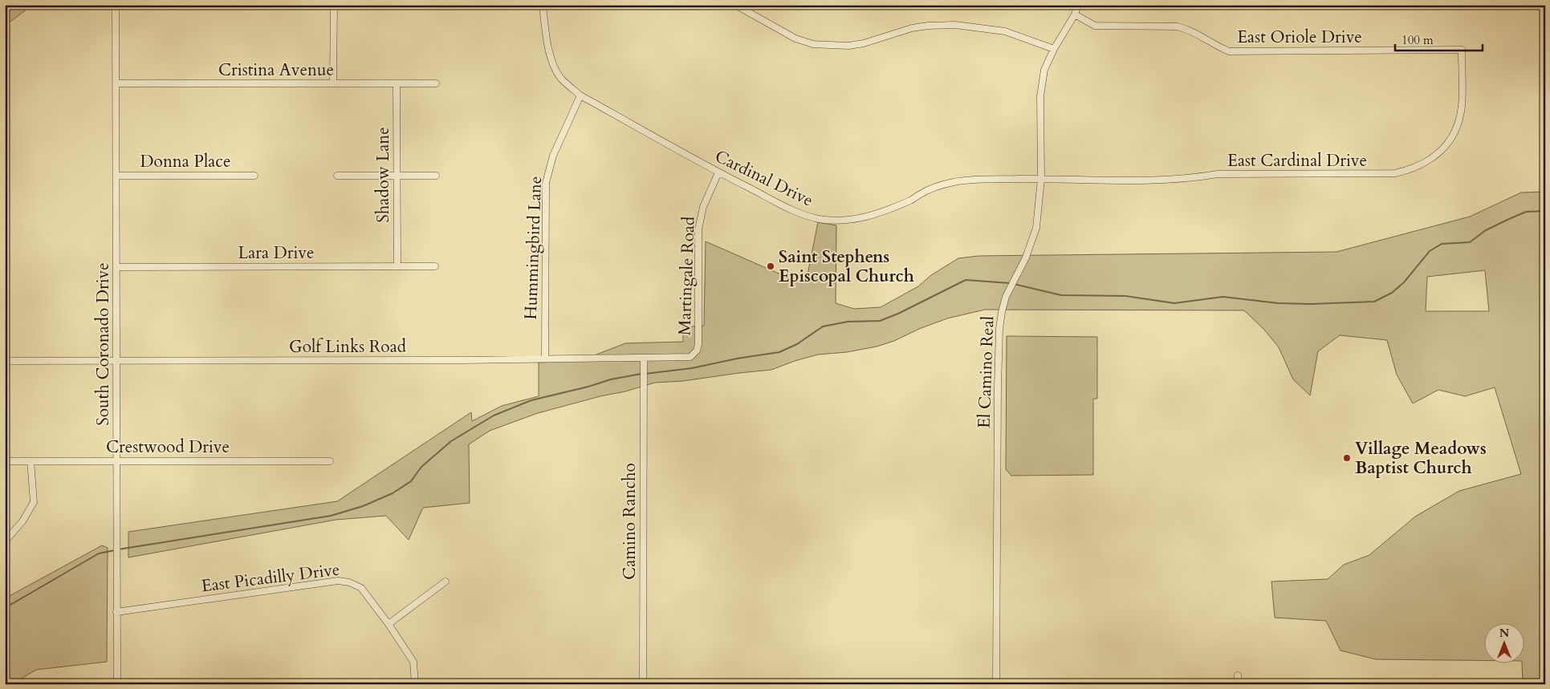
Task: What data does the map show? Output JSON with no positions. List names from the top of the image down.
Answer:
{
  "streets": {
    "street": [
      "East Oriole Drive",
      "Cristina Avenue",
      "East Cardinal Drive",
      "Donna Place",
      "Shadow Lane",
      "Cardinal Drive",
      "Hummingbird Lane",
      "Lara Drive",
      "Martingale Road",
      "South Coronado Drive",
      "Golf Links Road",
      "El Camino Real",
      "Crestwood Drive",
      "Camino Rancho",
      "East Picadilly Drive"
    ]
  },
  "crossings": [
    ["East Oriole Drive", "East Cardinal Drive"],
    ["East Oriole Drive", "El Camino Real"],
    ["Cristina Avenue", "Shadow Lane"],
    ["Cristina Avenue", "South Coronado Drive"],
    ["East Cardinal Drive", "Cardinal Drive"],
    ["East Cardinal Drive", "El Camino Real"],
    ["Donna Place", "South Coronado Drive"],
    ["Shadow Lane", "Lara Drive"],
    ["Cardinal Drive", "Hummingbird Lane"],
    ["Cardinal Drive", "Martingale Road"],
    ["Cardinal Drive", "El Camino Real"],
    ["Hummingbird Lane", "Golf Links Road"],
    ["Lara Drive", "South Coronado Drive"],
    ["Martingale Road", "Golf Links Road"],
    ["South Coronado Drive", "Golf Links Road"],
    ["South Coronado Drive", "Crestwood Drive"],
    ["South Coronado Drive", "East Picadilly Drive"],
    ["Golf Links Road", "Camino Rancho"]
  ],
  "places": ["Saint Stephens Episcopal Church", "Village Meadows Baptist Church"],
  "scale_bar": "100 m",
  "north": "top"
}
